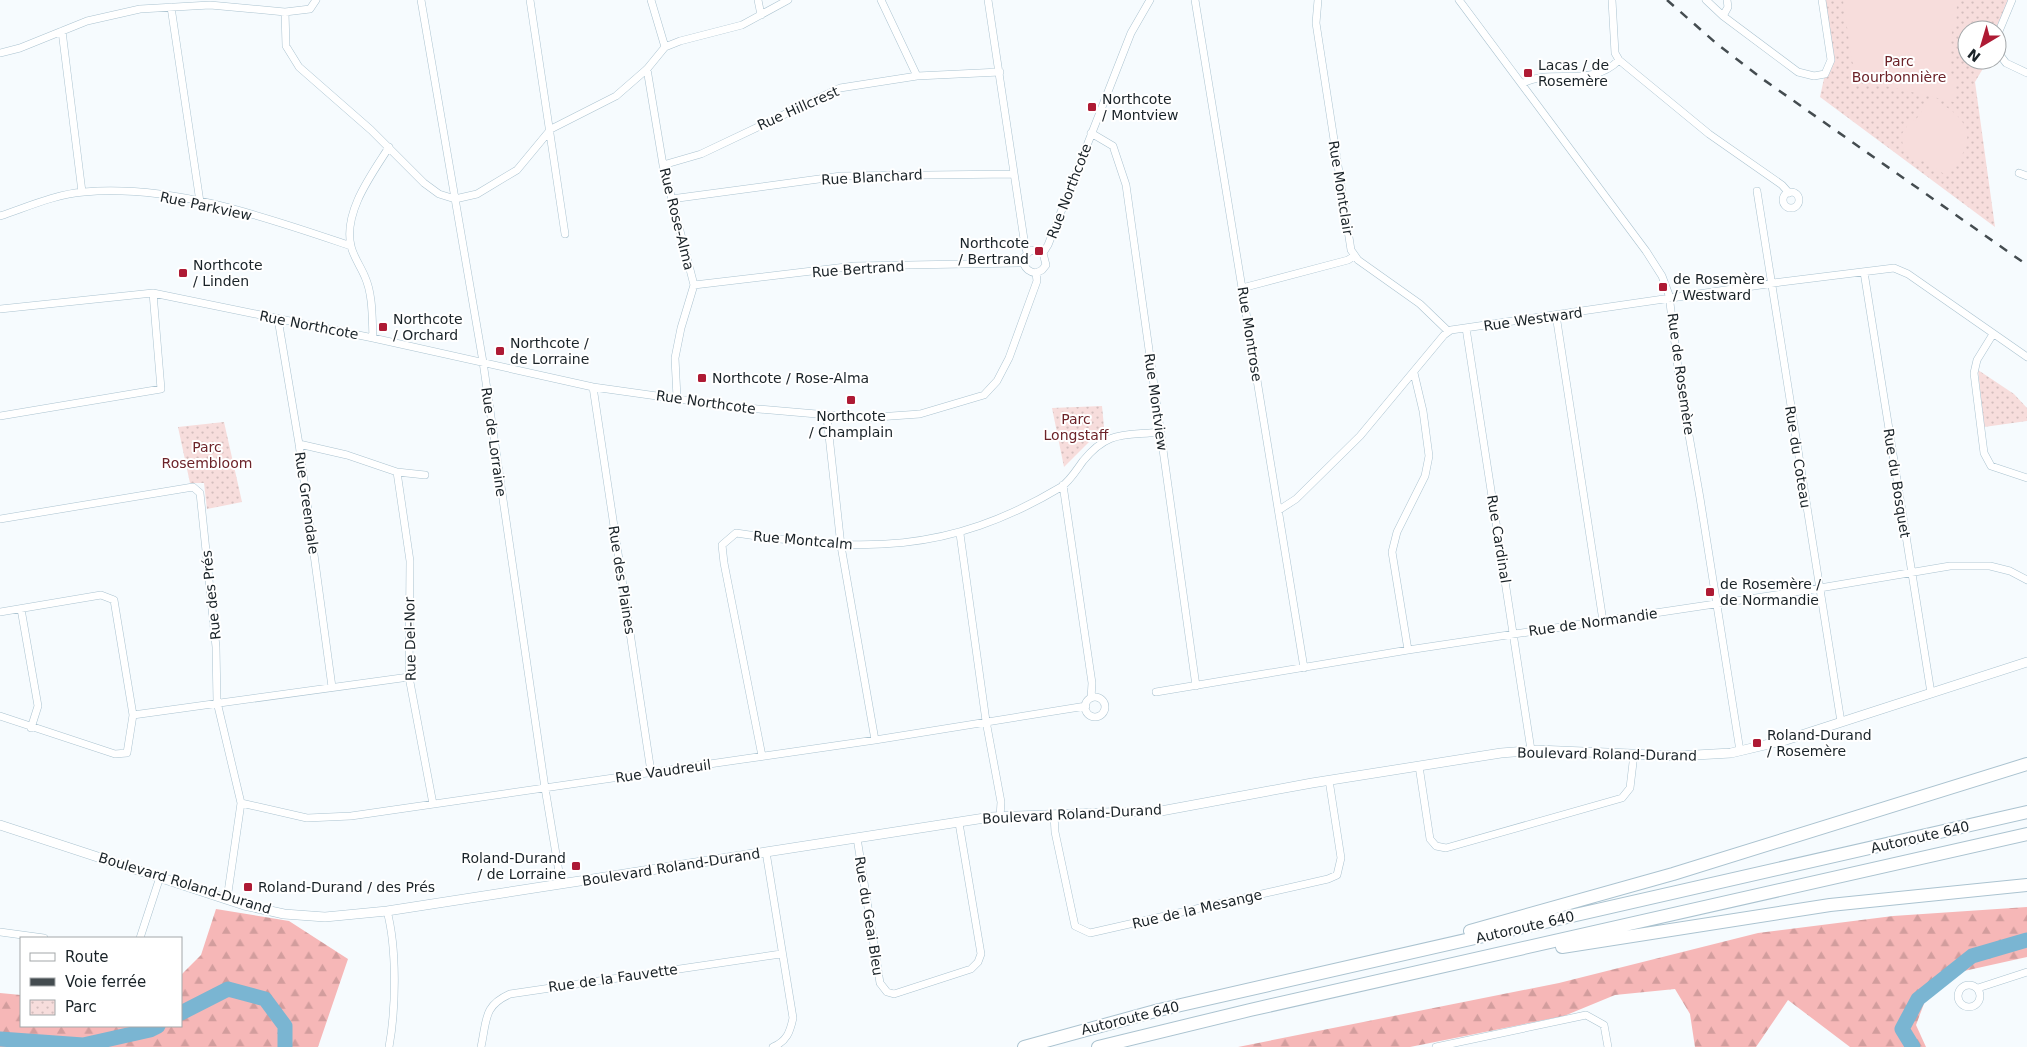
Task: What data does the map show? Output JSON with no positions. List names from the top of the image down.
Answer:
{
  "streets": {
    "highway": ["Autoroute 640"],
    "street": [
      "Rue Hillcrest",
      "Rue Blanchard",
      "Rue Montclair",
      "Rue Northcote",
      "Rue Parkview",
      "Rue Rose-Alma",
      "Rue Bertrand",
      "Rue Westward",
      "Rue Montrose",
      "Rue de Rosemère",
      "Rue Montview",
      "Rue de Lorraine",
      "Rue du Coteau",
      "Rue du Bosquet",
      "Rue Greendale",
      "Rue Cardinal",
      "Rue Montcalm",
      "Rue des Plaines",
      "Rue des Prés",
      "Rue de Normandie",
      "Rue Del-Nor",
      "Boulevard Roland-Durand",
      "Rue Vaudreuil",
      "Rue de la Mesange",
      "Rue du Geai Bleu",
      "Rue de la Fauvette"
    ]
  },
  "crossings": [
    ["Rue Hillcrest", "Rue Rose-Alma"],
    ["Rue Blanchard", "Rue Rose-Alma"],
    ["Rue Northcote", "Rue Rose-Alma"],
    ["Rue Northcote", "Rue Bertrand"],
    ["Rue Northcote", "Rue Montview"],
    ["Rue Northcote", "Rue de Lorraine"],
    ["Rue Northcote", "Rue Greendale"],
    ["Rue Northcote", "Rue des Plaines"],
    ["Rue Rose-Alma", "Rue Bertrand"],
    ["Rue Westward", "Rue de Rosemère"],
    ["Rue Westward", "Rue du Coteau"],
    ["Rue Westward", "Rue du Bosquet"],
    ["Rue Westward", "Rue Cardinal"],
    ["Rue Montrose", "Rue de Normandie"],
    ["Rue de Rosemère", "Rue de Normandie"],
    ["Rue de Rosemère", "Boulevard Roland-Durand"],
    ["Rue Montview", "Rue Montcalm"],
    ["Rue Montview", "Rue de Normandie"],
    ["Rue de Lorraine", "Boulevard Roland-Durand"],
    ["Rue de Lorraine", "Rue Vaudreuil"],
    ["Rue du Coteau", "Rue de Normandie"],
    ["Rue du Coteau", "Boulevard Roland-Durand"],
    ["Rue du Bosquet", "Rue de Normandie"],
    ["Rue du Bosquet", "Boulevard Roland-Durand"],
    ["Rue Cardinal", "Rue de Normandie"],
    ["Rue Cardinal", "Boulevard Roland-Durand"],
    ["Rue Montcalm", "Rue Vaudreuil"],
    ["Rue des Plaines", "Rue Vaudreuil"],
    ["Rue des Prés", "Boulevard Roland-Durand"],
    ["Rue des Prés", "Rue Vaudreuil"],
    ["Rue Del-Nor", "Rue Vaudreuil"],
    ["Boulevard Roland-Durand", "Rue de la Mesange"],
    ["Boulevard Roland-Durand", "Rue du Geai Bleu"]
  ],
  "parks": ["Parc Bourbonnière", "Parc Longstaff", "Parc Rosembloom"],
  "places": {
    "transit": [
      "Lacas / de Rosemère",
      "Northcote / Montview",
      "Northcote / Bertrand",
      "Northcote / Linden",
      "de Rosemère / Westward",
      "Northcote / Orchard",
      "Northcote / de Lorraine",
      "Northcote / Rose-Alma",
      "Northcote / Champlain",
      "de Rosemère / de Normandie",
      "Roland-Durand / Rosemère",
      "Roland-Durand / de Lorraine",
      "Roland-Durand / des Prés"
    ]
  },
  "legend": ["Route", "Voie ferrée", "Parc"],
  "north": "bottom left"
}
